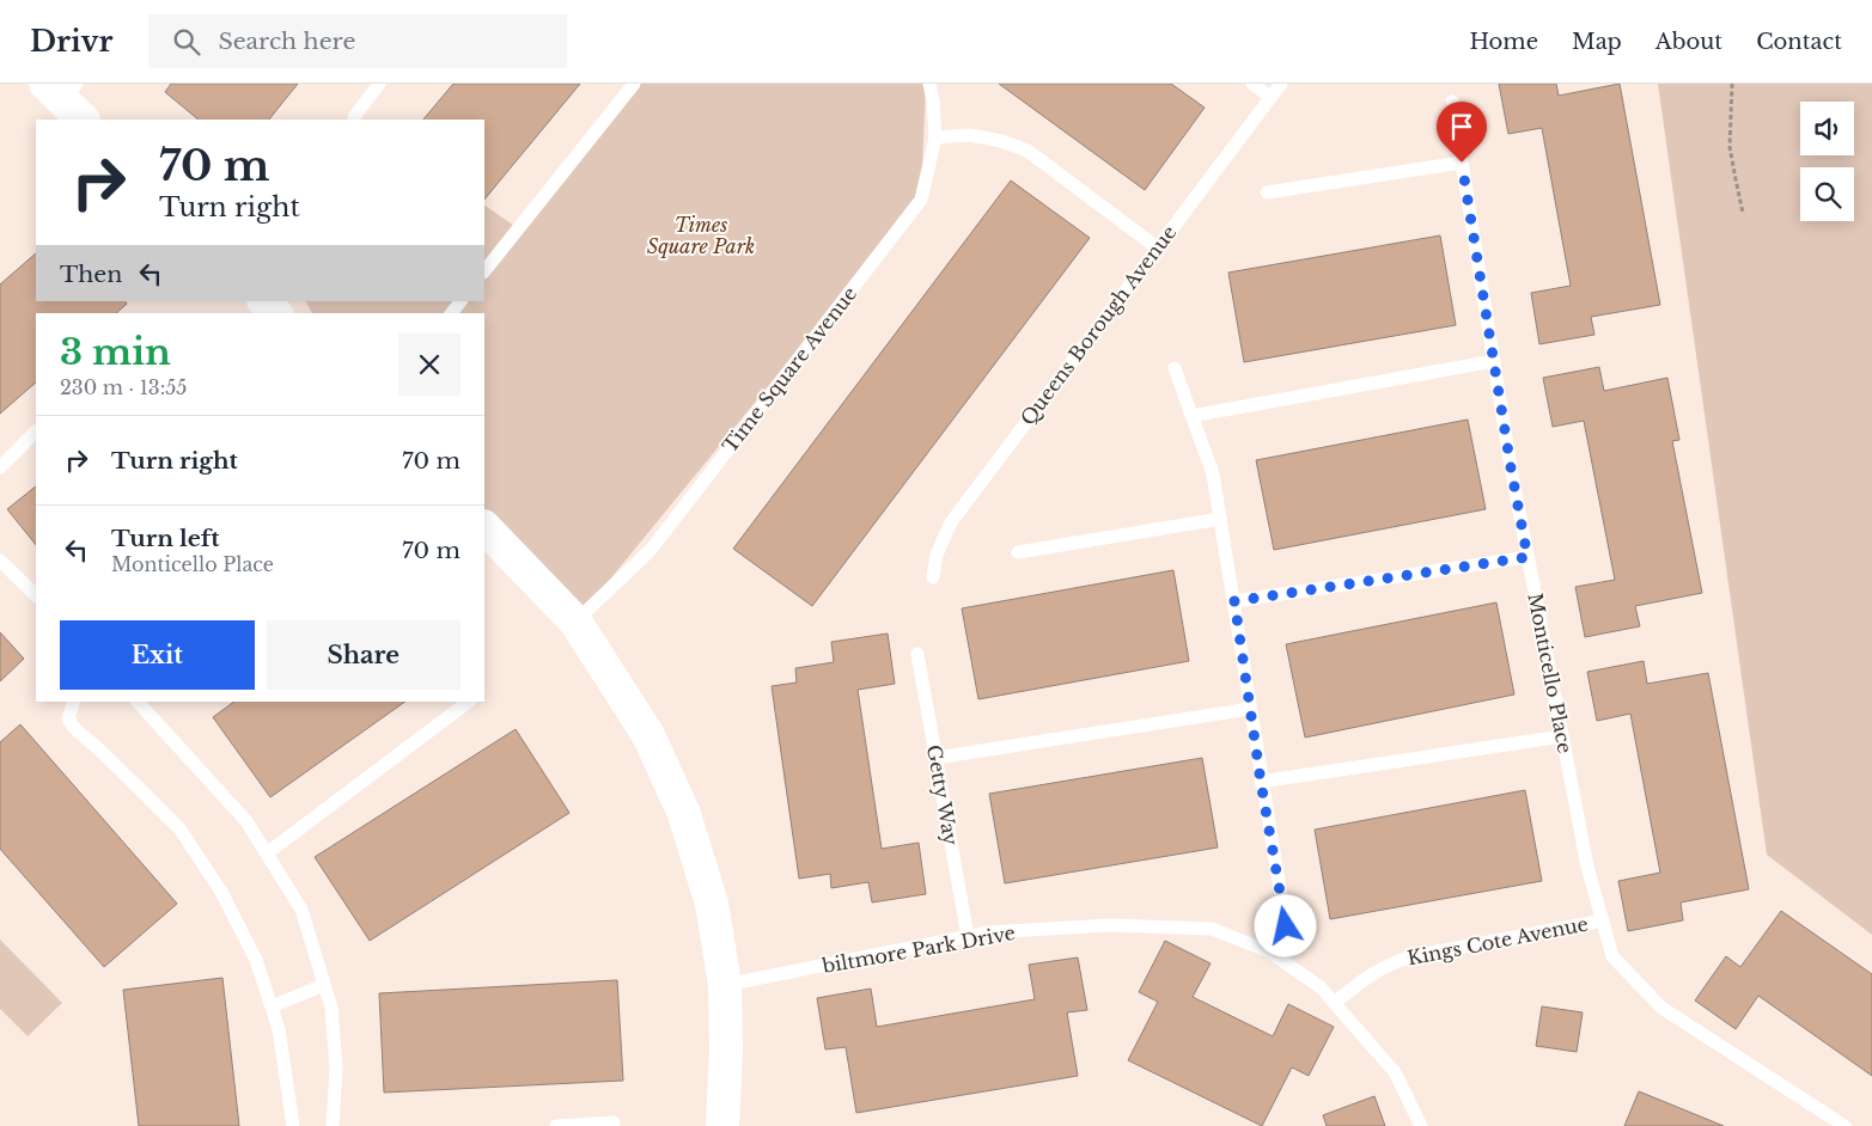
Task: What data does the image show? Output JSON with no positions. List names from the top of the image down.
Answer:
{
  "streets": {
    "lane": [
      "Queens Borough Avenue",
      "Time Square Avenue",
      "Monticello Place",
      "Getty Way",
      "Kings Cote Avenue",
      "biltmore Park Drive"
    ]
  },
  "crossings": [
    ["Monticello Place", "Kings Cote Avenue"],
    ["Getty Way", "biltmore Park Drive"],
    ["Kings Cote Avenue", "biltmore Park Drive"]
  ],
  "parks": ["Times Square Park"],
  "page": {
    "header": "Drivr",
    "search": "Search here",
    "nav": [
      "Home",
      "Map",
      "About",
      "Contact"
    ],
    "turn": ["70 m", "Turn right"],
    "then": "Then",
    "heading": ["3 min", "230 m · 13:55"],
    "list": [
      {
        "name": "Turn right",
        "value": "70 m"
      },
      {
        "name": "Turn left",
        "note": "Monticello Place",
        "value": "70 m"
      }
    ],
    "buttons": ["Exit", "Share"]
  }
}
